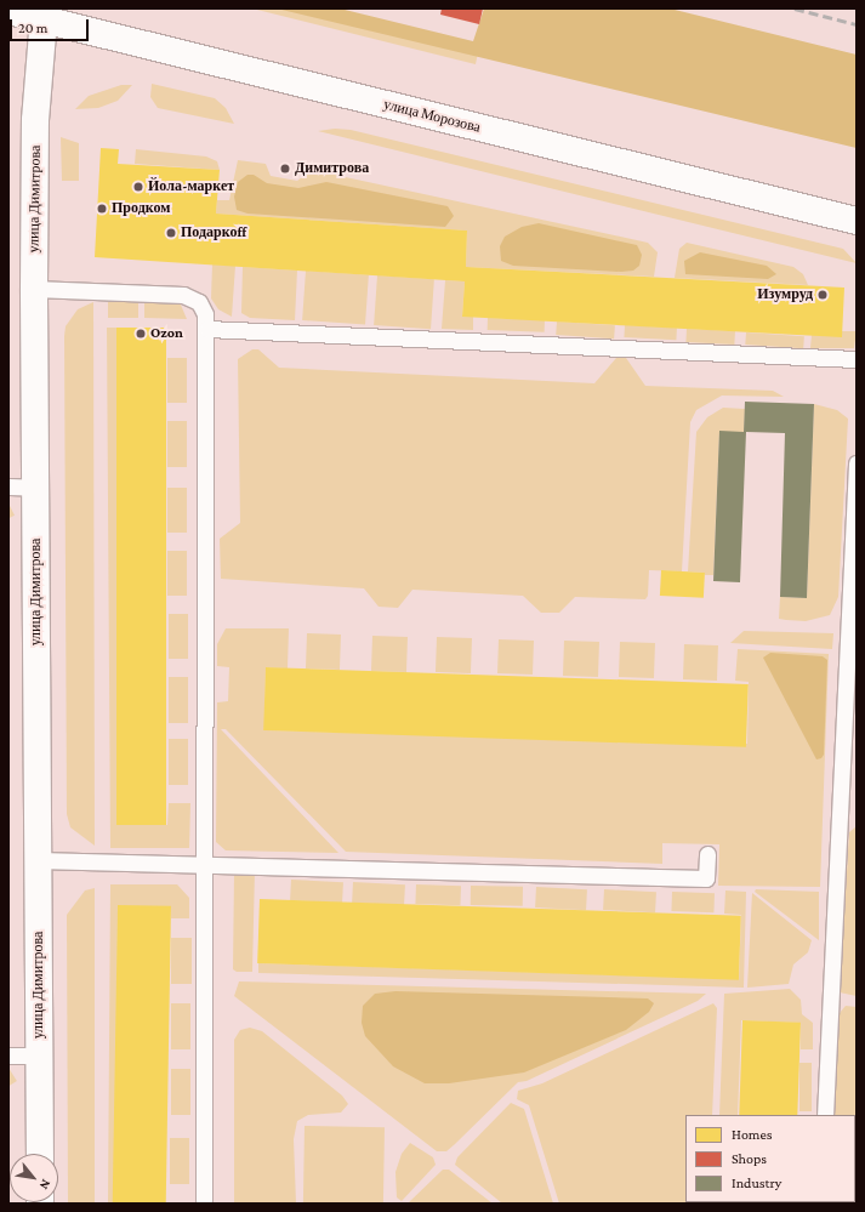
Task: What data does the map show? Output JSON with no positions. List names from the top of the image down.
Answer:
{
  "streets": {
    "street": ["улица Морозова", "улица Димитрова"]
  },
  "crossings": [
    ["улица Морозова", "улица Димитрова"]
  ],
  "places": [
    "Димитрова",
    "Йола-маркет",
    "Продком",
    "Подаркоff",
    "Изумруд",
    "Ozon"
  ],
  "legend": ["Homes", "Shops", "Industry"],
  "scale_bar": "20 m",
  "north": "bottom right"
}
